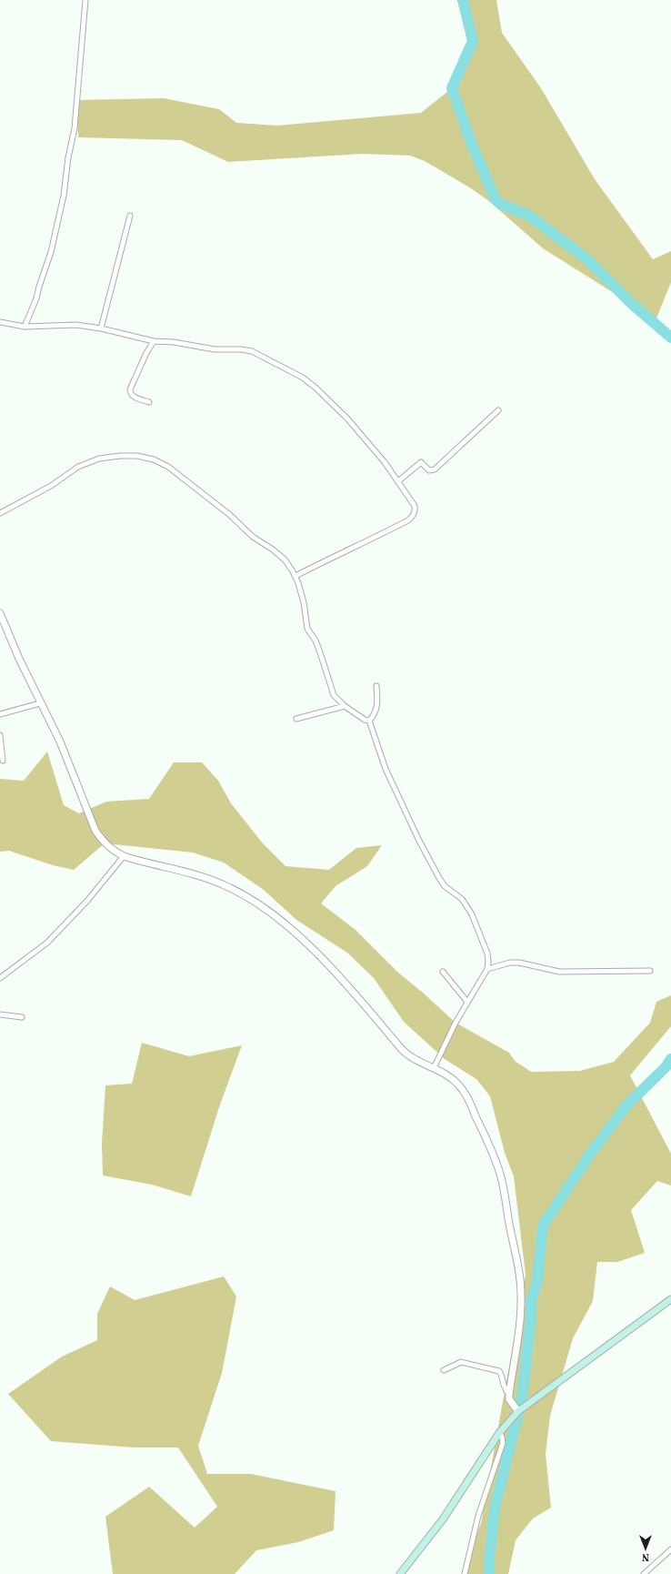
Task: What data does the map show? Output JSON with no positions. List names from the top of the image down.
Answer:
{
  "north": "bottom"
}
